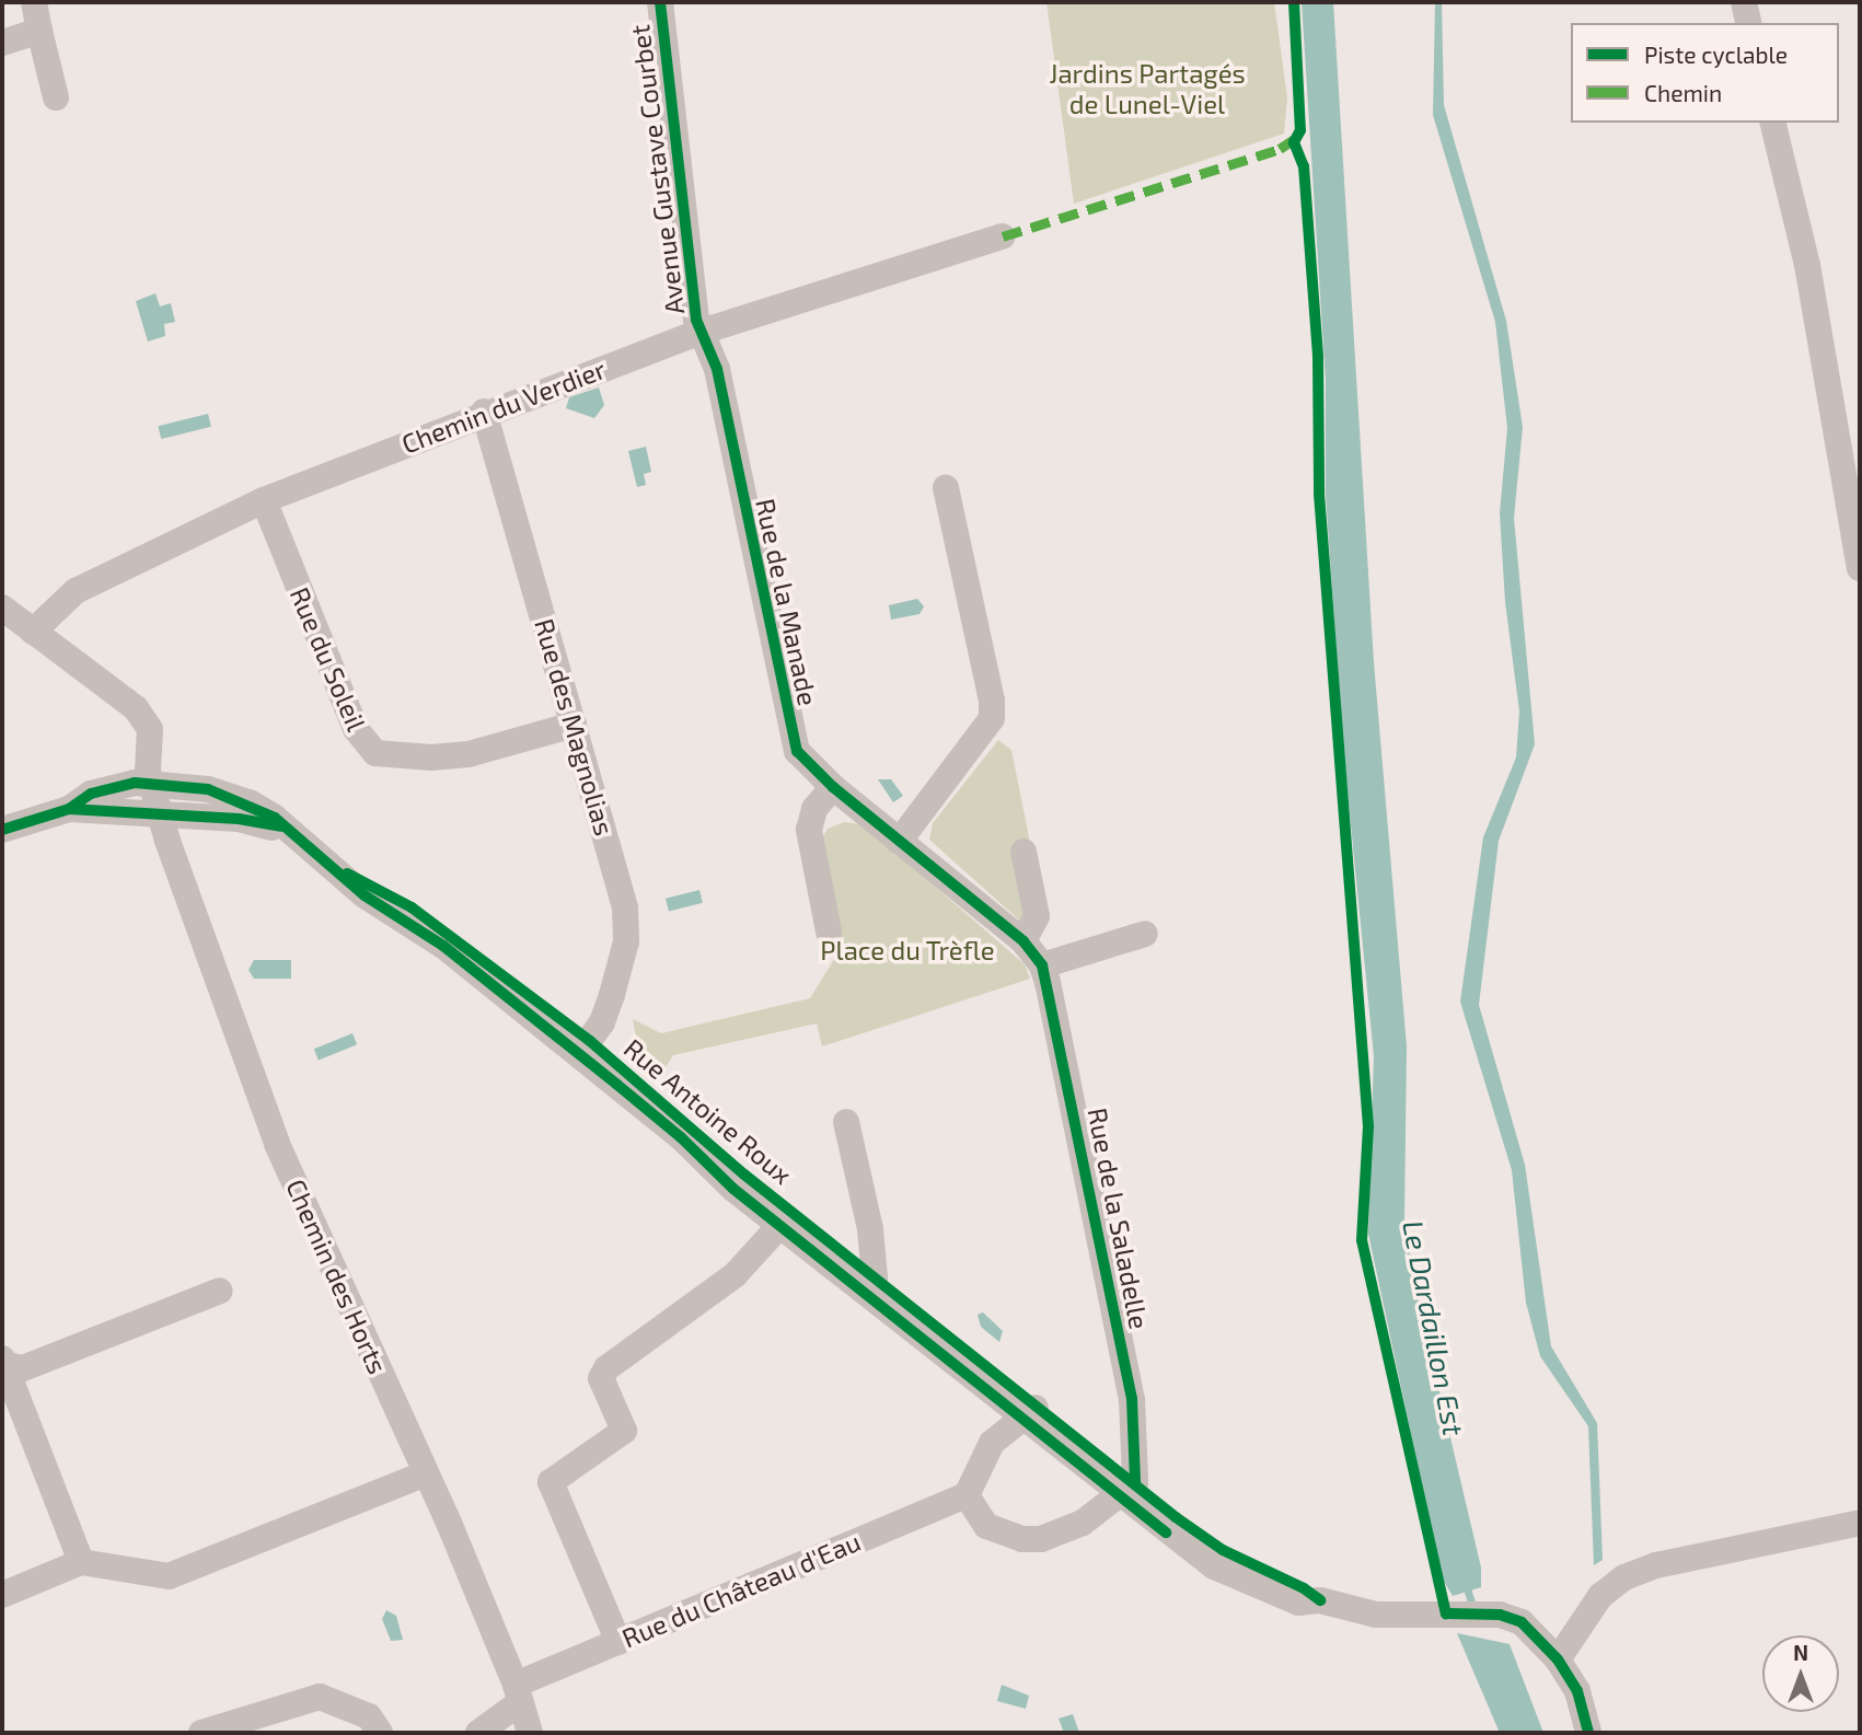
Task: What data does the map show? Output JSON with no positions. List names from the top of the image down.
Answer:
{
  "streets": {
    "street": [
      "Avenue Gustave Courbet",
      "Chemin du Verdier",
      "Rue de la Manade",
      "Rue du Soleil",
      "Rue des Magnolias",
      "Rue Antoine Roux",
      "Rue de la Saladelle",
      "Chemin des Horts",
      "Rue du Château d'Eau"
    ]
  },
  "crossings": [
    ["Avenue Gustave Courbet", "Chemin du Verdier"],
    ["Avenue Gustave Courbet", "Rue de la Manade"],
    ["Chemin du Verdier", "Rue de la Manade"],
    ["Chemin du Verdier", "Rue du Soleil"],
    ["Chemin du Verdier", "Rue des Magnolias"],
    ["Rue de la Manade", "Rue de la Saladelle"],
    ["Rue du Soleil", "Rue des Magnolias"],
    ["Rue des Magnolias", "Rue Antoine Roux"],
    ["Rue Antoine Roux", "Rue de la Saladelle"],
    ["Rue Antoine Roux", "Chemin des Horts"],
    ["Chemin des Horts", "Rue du Château d'Eau"]
  ],
  "water": ["Le Dardaillon Est"],
  "parks": ["Jardins Partagés de Lunel-Viel", "Place du Trèfle"],
  "legend": ["Piste cyclable", "Chemin"],
  "north": "top"
}
